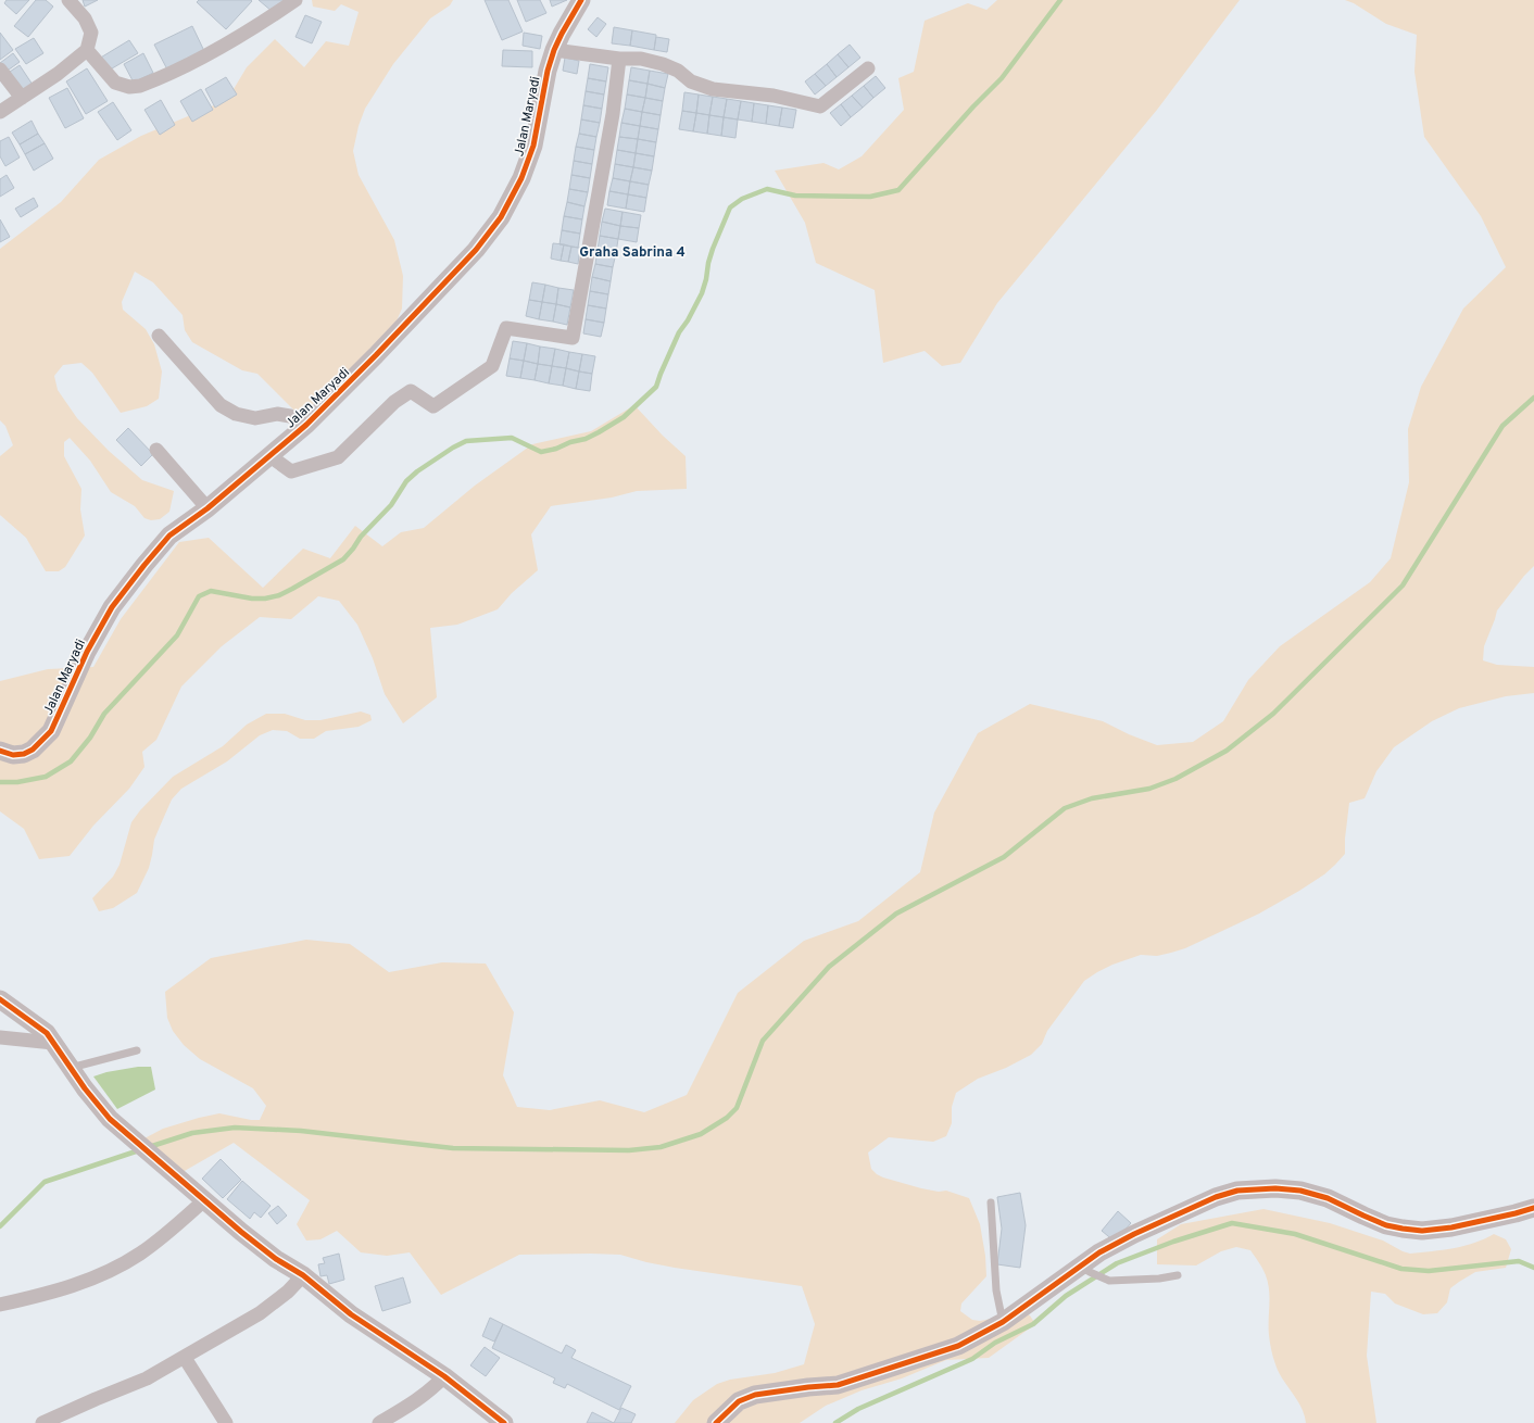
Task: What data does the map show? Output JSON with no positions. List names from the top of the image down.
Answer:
{
  "streets": {
    "street": ["Jalan Maryadi"]
  },
  "districts": ["Graha Sabrina 4"]
}
